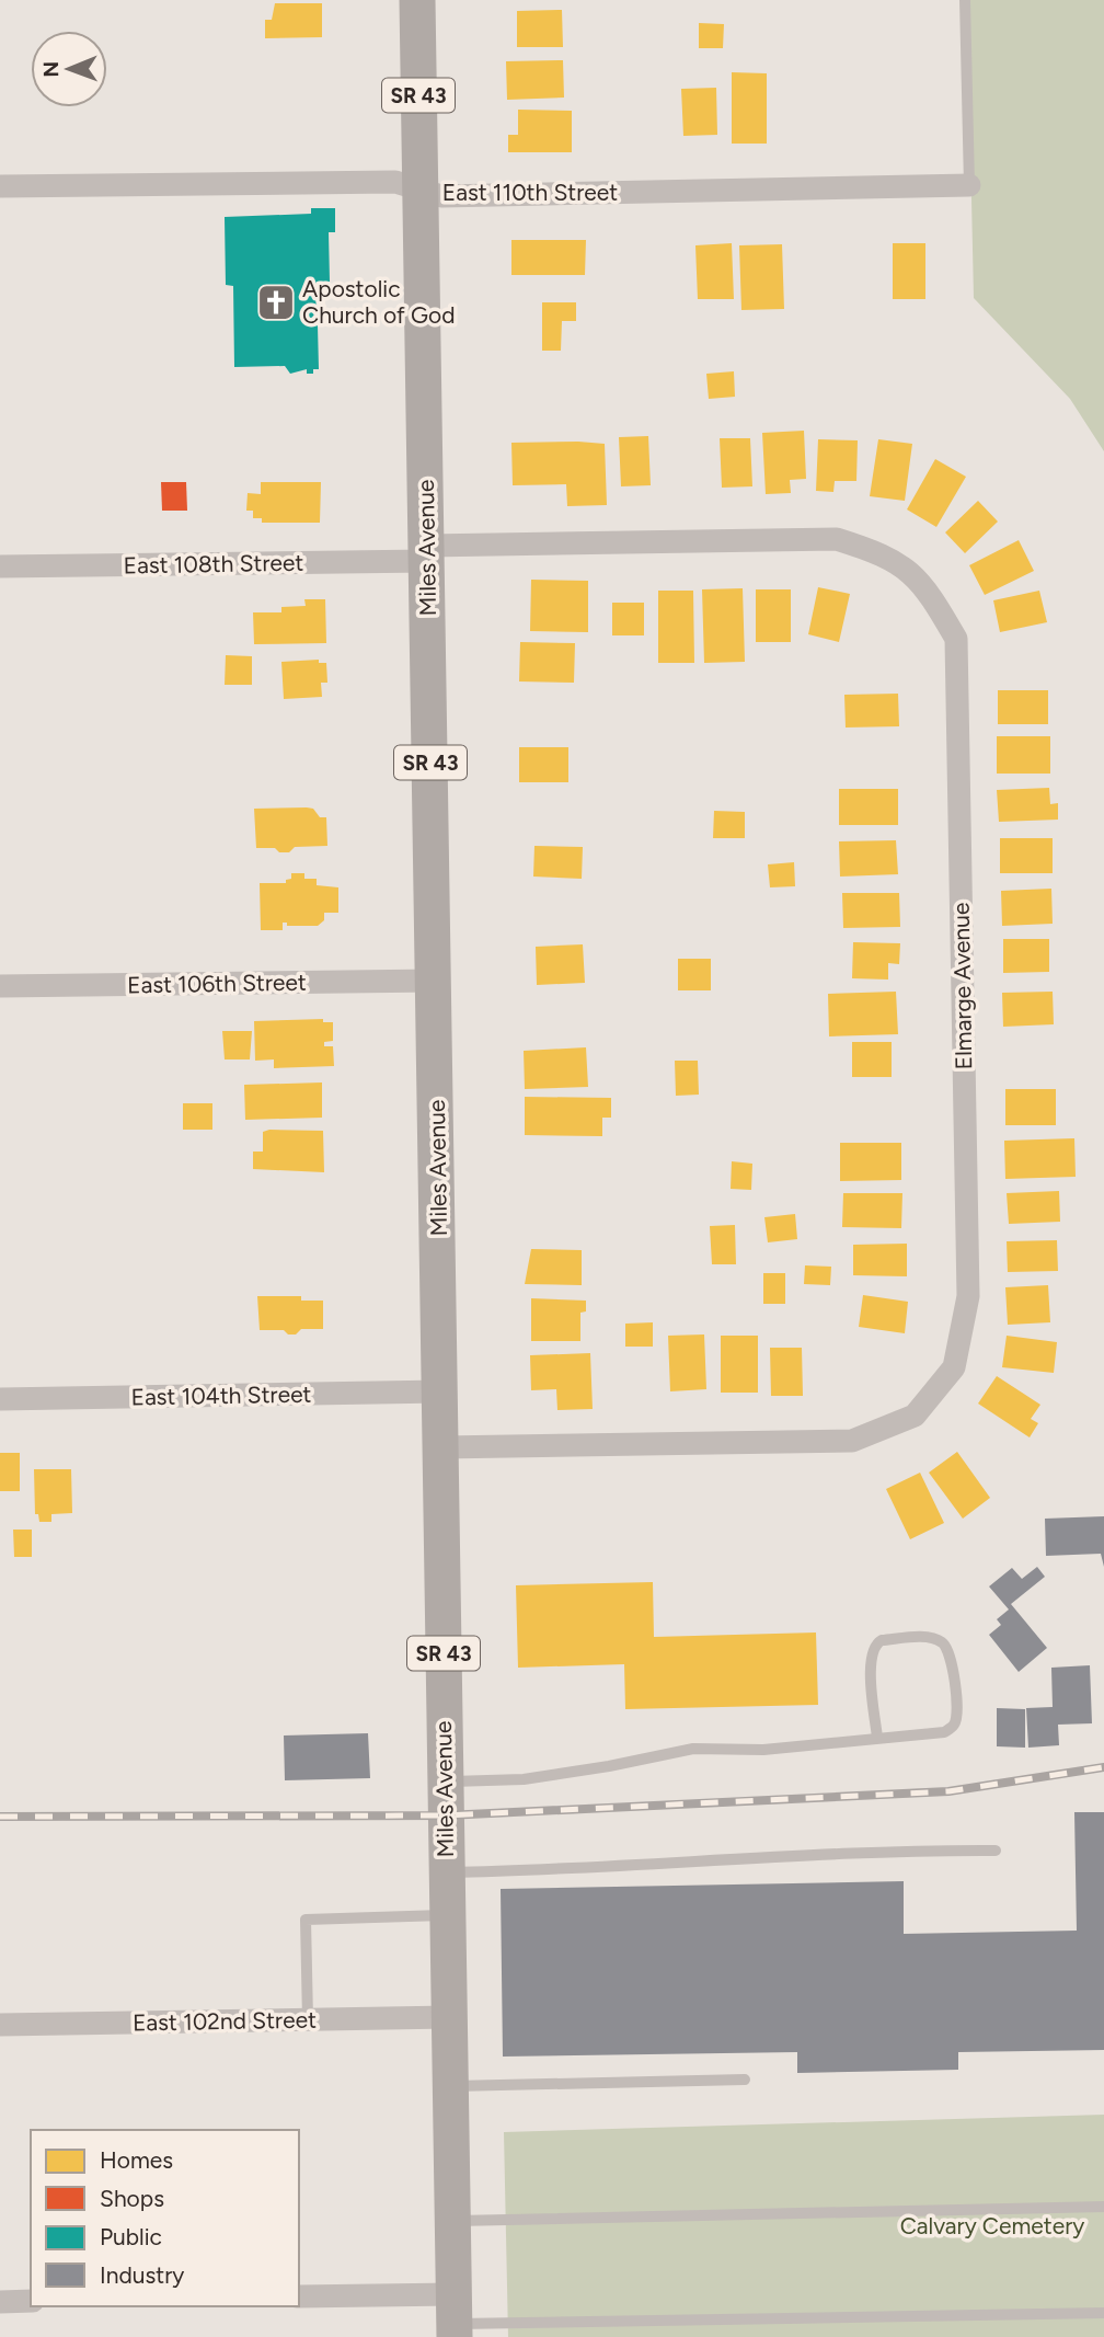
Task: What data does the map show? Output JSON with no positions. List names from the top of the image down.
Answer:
{
  "streets": {
    "main road": ["SR 43", "Miles Avenue"],
    "street": [
      "East 110th Street",
      "East 108th Street",
      "East 106th Street",
      "Elmarge Avenue",
      "East 104th Street",
      "East 102nd Street"
    ]
  },
  "crossings": [
    ["East 110th Street", "Miles Avenue"],
    ["Miles Avenue", "East 108th Street"],
    ["Miles Avenue", "East 106th Street"],
    ["Miles Avenue", "Elmarge Avenue"],
    ["Miles Avenue", "East 104th Street"],
    ["Miles Avenue", "East 102nd Street"],
    ["East 108th Street", "Elmarge Avenue"]
  ],
  "parks": ["Calvary Cemetery"],
  "places": {
    "church": ["Apostolic Church of God"]
  },
  "legend": [
    "Homes",
    "Shops",
    "Public",
    "Industry"
  ],
  "north": "left"
}
